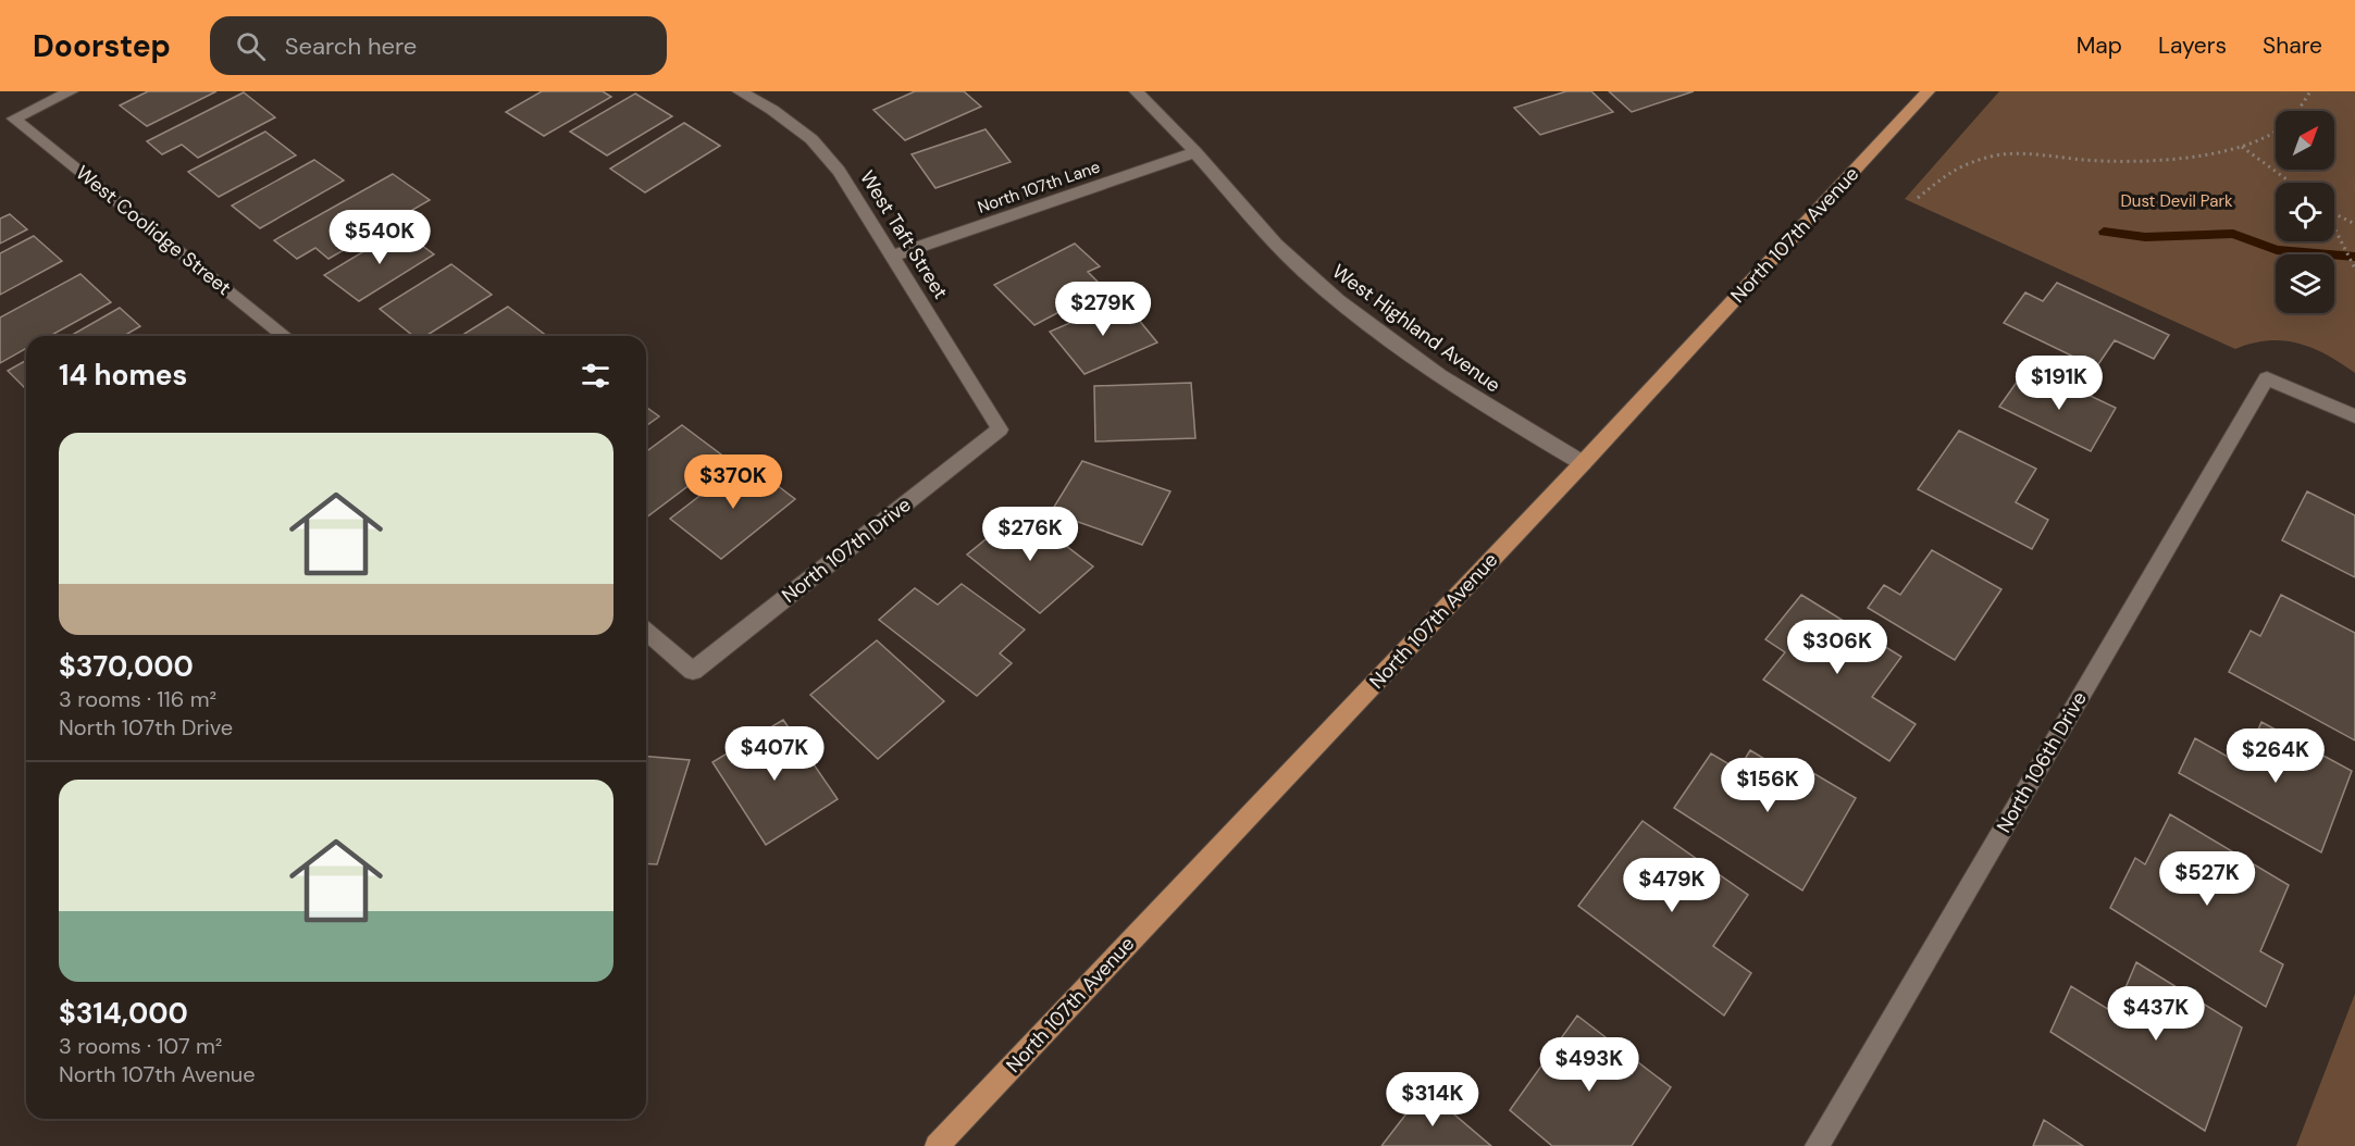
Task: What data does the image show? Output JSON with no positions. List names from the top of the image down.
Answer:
{
  "streets": {
    "main road": ["North 107th Avenue"],
    "street": [
      "North 107th Lane",
      "West Coolidge Street",
      "West Taft Street",
      "West Highland Avenue",
      "North 107th Drive",
      "North 106th Drive"
    ]
  },
  "crossings": [
    ["North 107th Lane", "West Taft Street"],
    ["North 107th Lane", "West Highland Avenue"],
    ["West Taft Street", "North 107th Drive"],
    ["North 107th Avenue", "West Highland Avenue"]
  ],
  "parks": ["Dust Devil Park"],
  "north": "top right",
  "page": {
    "header": "Doorstep",
    "search": "Search here",
    "nav": ["Map", "Layers", "Share"],
    "price": [
      "$540K",
      "$279K",
      "$191K",
      "$370K",
      "$276K",
      "$306K",
      "$407K",
      "$264K",
      "$156K",
      "$527K",
      "$479K",
      "$437K",
      "$493K",
      "$314K"
    ],
    "heading": "14 homes",
    "list": [
      {
        "name": "$370,000",
        "note": "3 rooms · 116 m² · North 107th Drive"
      },
      {
        "name": "$314,000",
        "note": "3 rooms · 107 m² · North 107th Avenue"
      }
    ]
  }
}
